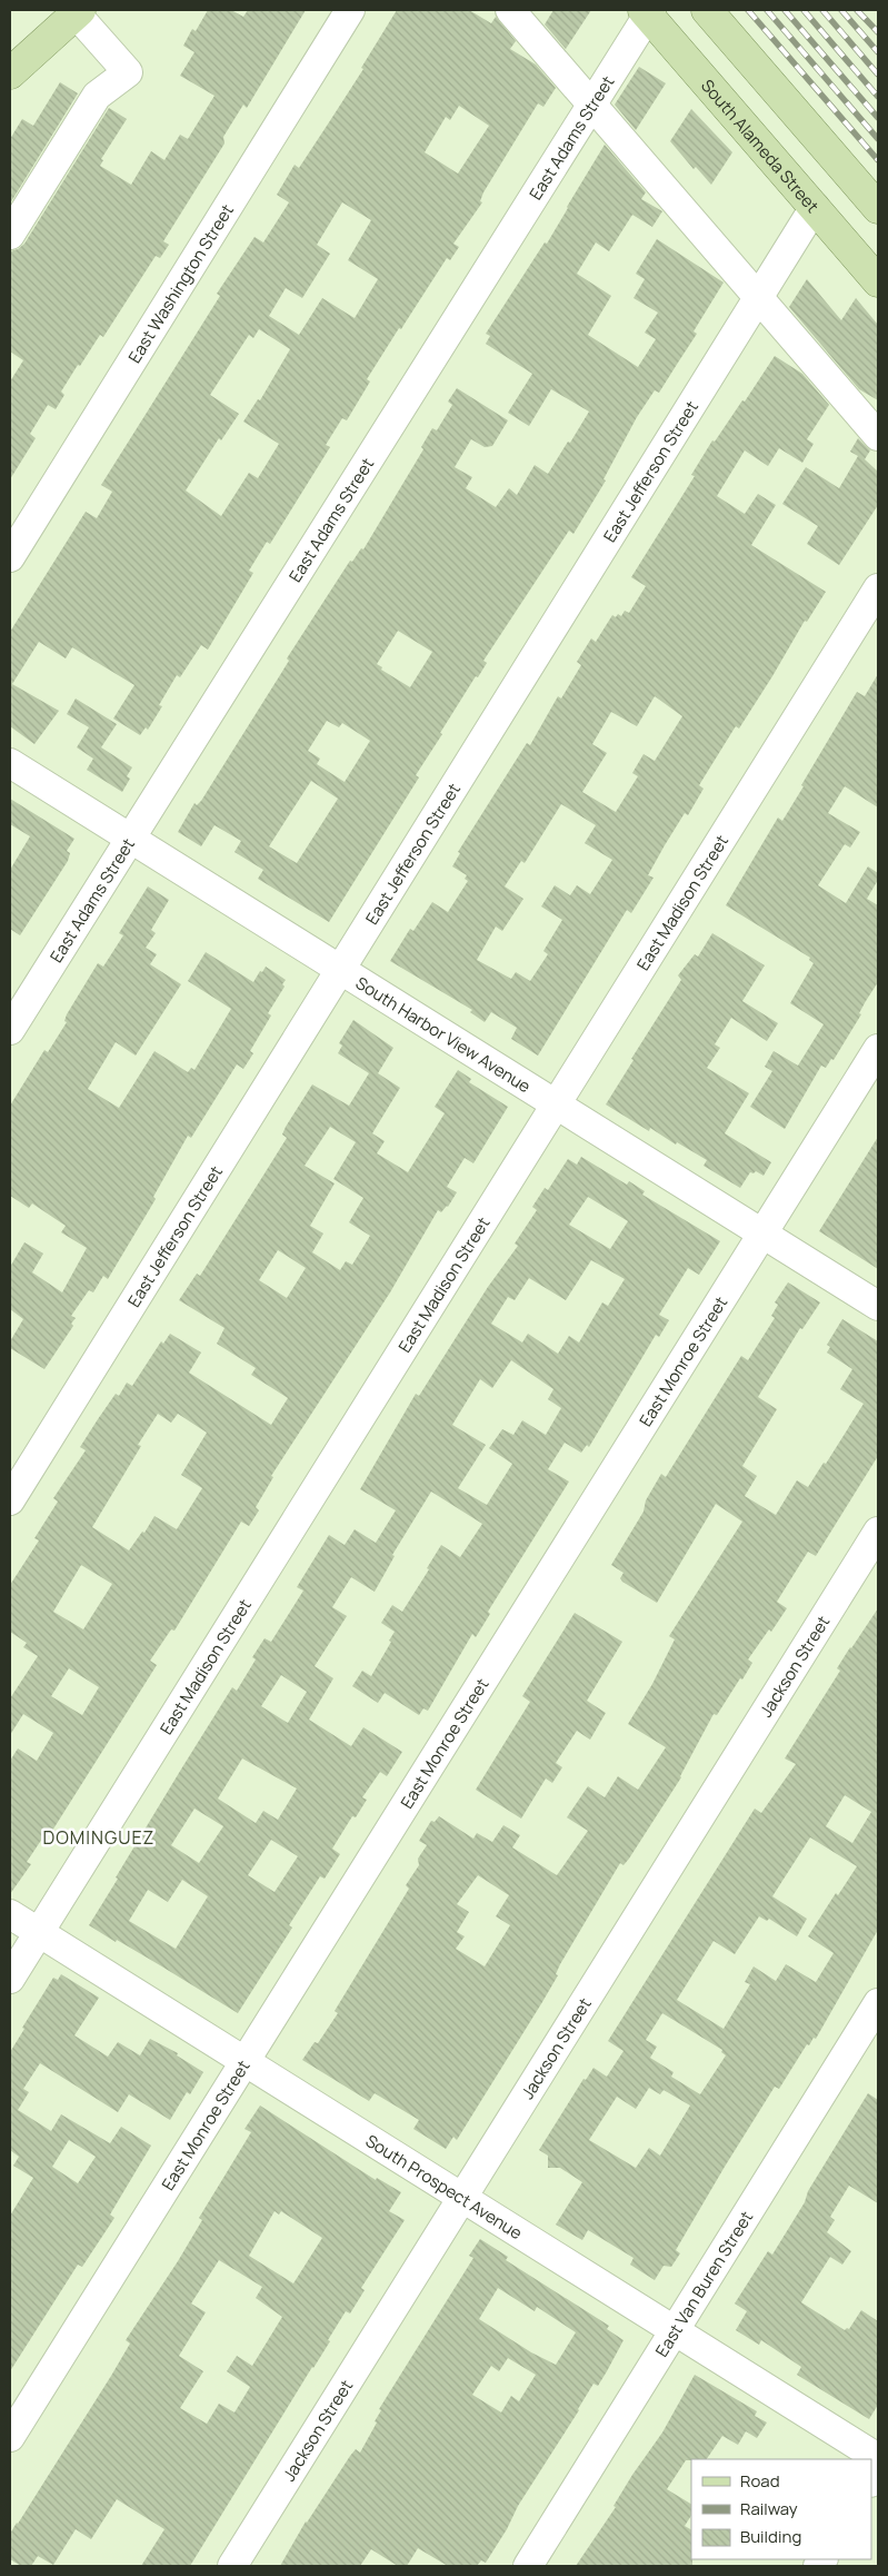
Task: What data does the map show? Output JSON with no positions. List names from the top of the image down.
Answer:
{
  "streets": {
    "main road": ["South Alameda Street"],
    "street": [
      "East Adams Street",
      "East Washington Street",
      "East Jefferson Street",
      "East Madison Street",
      "South Harbor View Avenue",
      "East Monroe Street",
      "Jackson Street",
      "South Prospect Avenue",
      "East Van Buren Street"
    ]
  },
  "crossings": [
    ["East Adams Street", "South Alameda Street"],
    ["East Adams Street", "South Harbor View Avenue"],
    ["South Alameda Street", "East Jefferson Street"],
    ["East Jefferson Street", "South Harbor View Avenue"],
    ["East Madison Street", "South Harbor View Avenue"],
    ["East Madison Street", "South Prospect Avenue"],
    ["South Harbor View Avenue", "East Monroe Street"],
    ["East Monroe Street", "South Prospect Avenue"],
    ["Jackson Street", "South Prospect Avenue"],
    ["South Prospect Avenue", "East Van Buren Street"]
  ],
  "districts": ["DOMINGUEZ"],
  "legend": ["Road", "Railway", "Building"]
}
